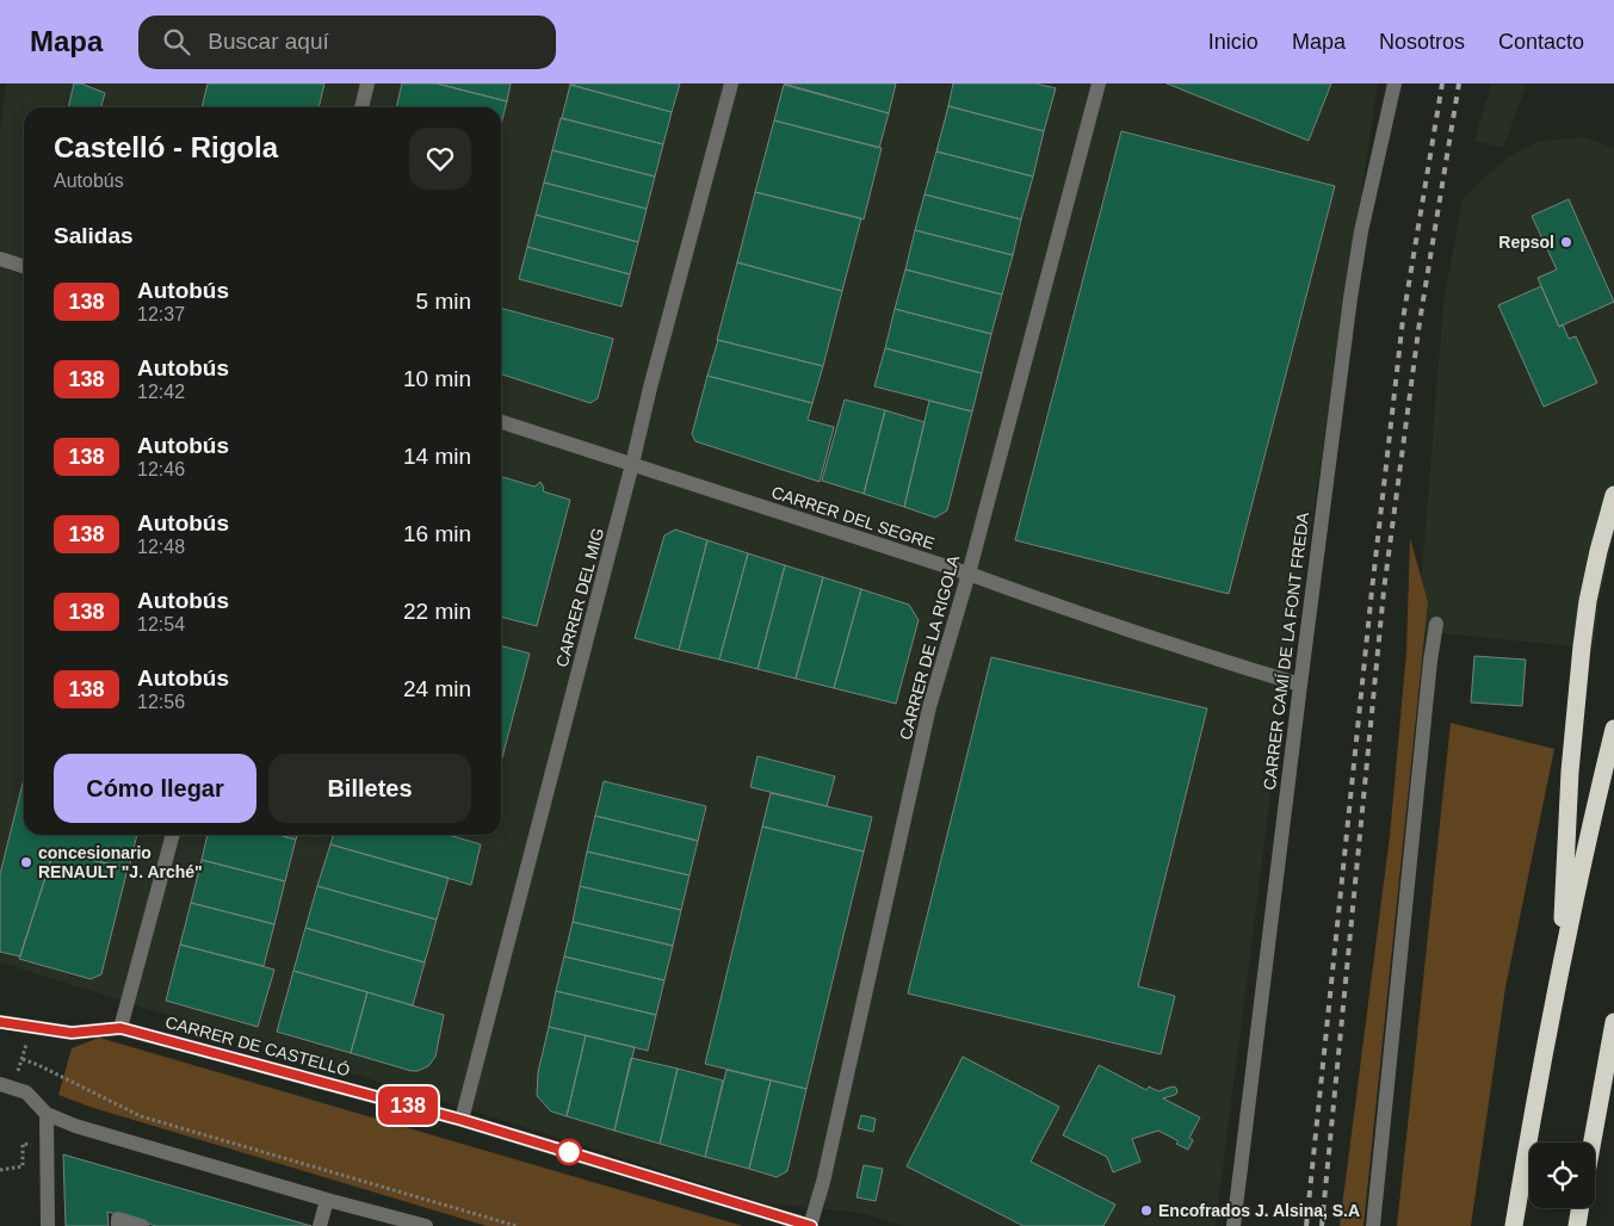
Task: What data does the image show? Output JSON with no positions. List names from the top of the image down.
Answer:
{
  "streets": {
    "street": [
      "CARRER DEL SEGRE",
      "CARRER DEL MIG",
      "CARRER DE LA RIGOLA",
      "CARRER CAMÍ DE LA FONT FREDA",
      "CARRER DE CASTELLÓ"
    ]
  },
  "crossings": [
    ["CARRER DEL SEGRE", "CARRER DEL MIG"],
    ["CARRER DEL SEGRE", "CARRER DE LA RIGOLA"],
    ["CARRER DEL SEGRE", "CARRER CAMÍ DE LA FONT FREDA"],
    ["CARRER DEL MIG", "CARRER DE CASTELLÓ"],
    ["CARRER DE LA RIGOLA", "CARRER DE CASTELLÓ"]
  ],
  "places": ["Repsol", "concesionario RENAULT \"J. Arché\"", "Encofrados J. Alsina, S.A"],
  "lines": ["bus line 138"],
  "page": {
    "header": "Mapa",
    "search": "Buscar aquí",
    "nav": [
      "Inicio",
      "Mapa",
      "Nosotros",
      "Contacto"
    ],
    "on_map": "138",
    "heading": [
      ["Castelló - Rigola", "Autobús"],
      "Salidas"
    ],
    "list": [
      {
        "mark": "138",
        "name": "Autobús",
        "note": "12:37",
        "value": "5 min"
      },
      {
        "mark": "138",
        "name": "Autobús",
        "note": "12:42",
        "value": "10 min"
      },
      {
        "mark": "138",
        "name": "Autobús",
        "note": "12:46",
        "value": "14 min"
      },
      {
        "mark": "138",
        "name": "Autobús",
        "note": "12:48",
        "value": "16 min"
      },
      {
        "mark": "138",
        "name": "Autobús",
        "note": "12:54",
        "value": "22 min"
      },
      {
        "mark": "138",
        "name": "Autobús",
        "note": "12:56",
        "value": "24 min"
      }
    ],
    "buttons": ["Cómo llegar", "Billetes"]
  }
}
